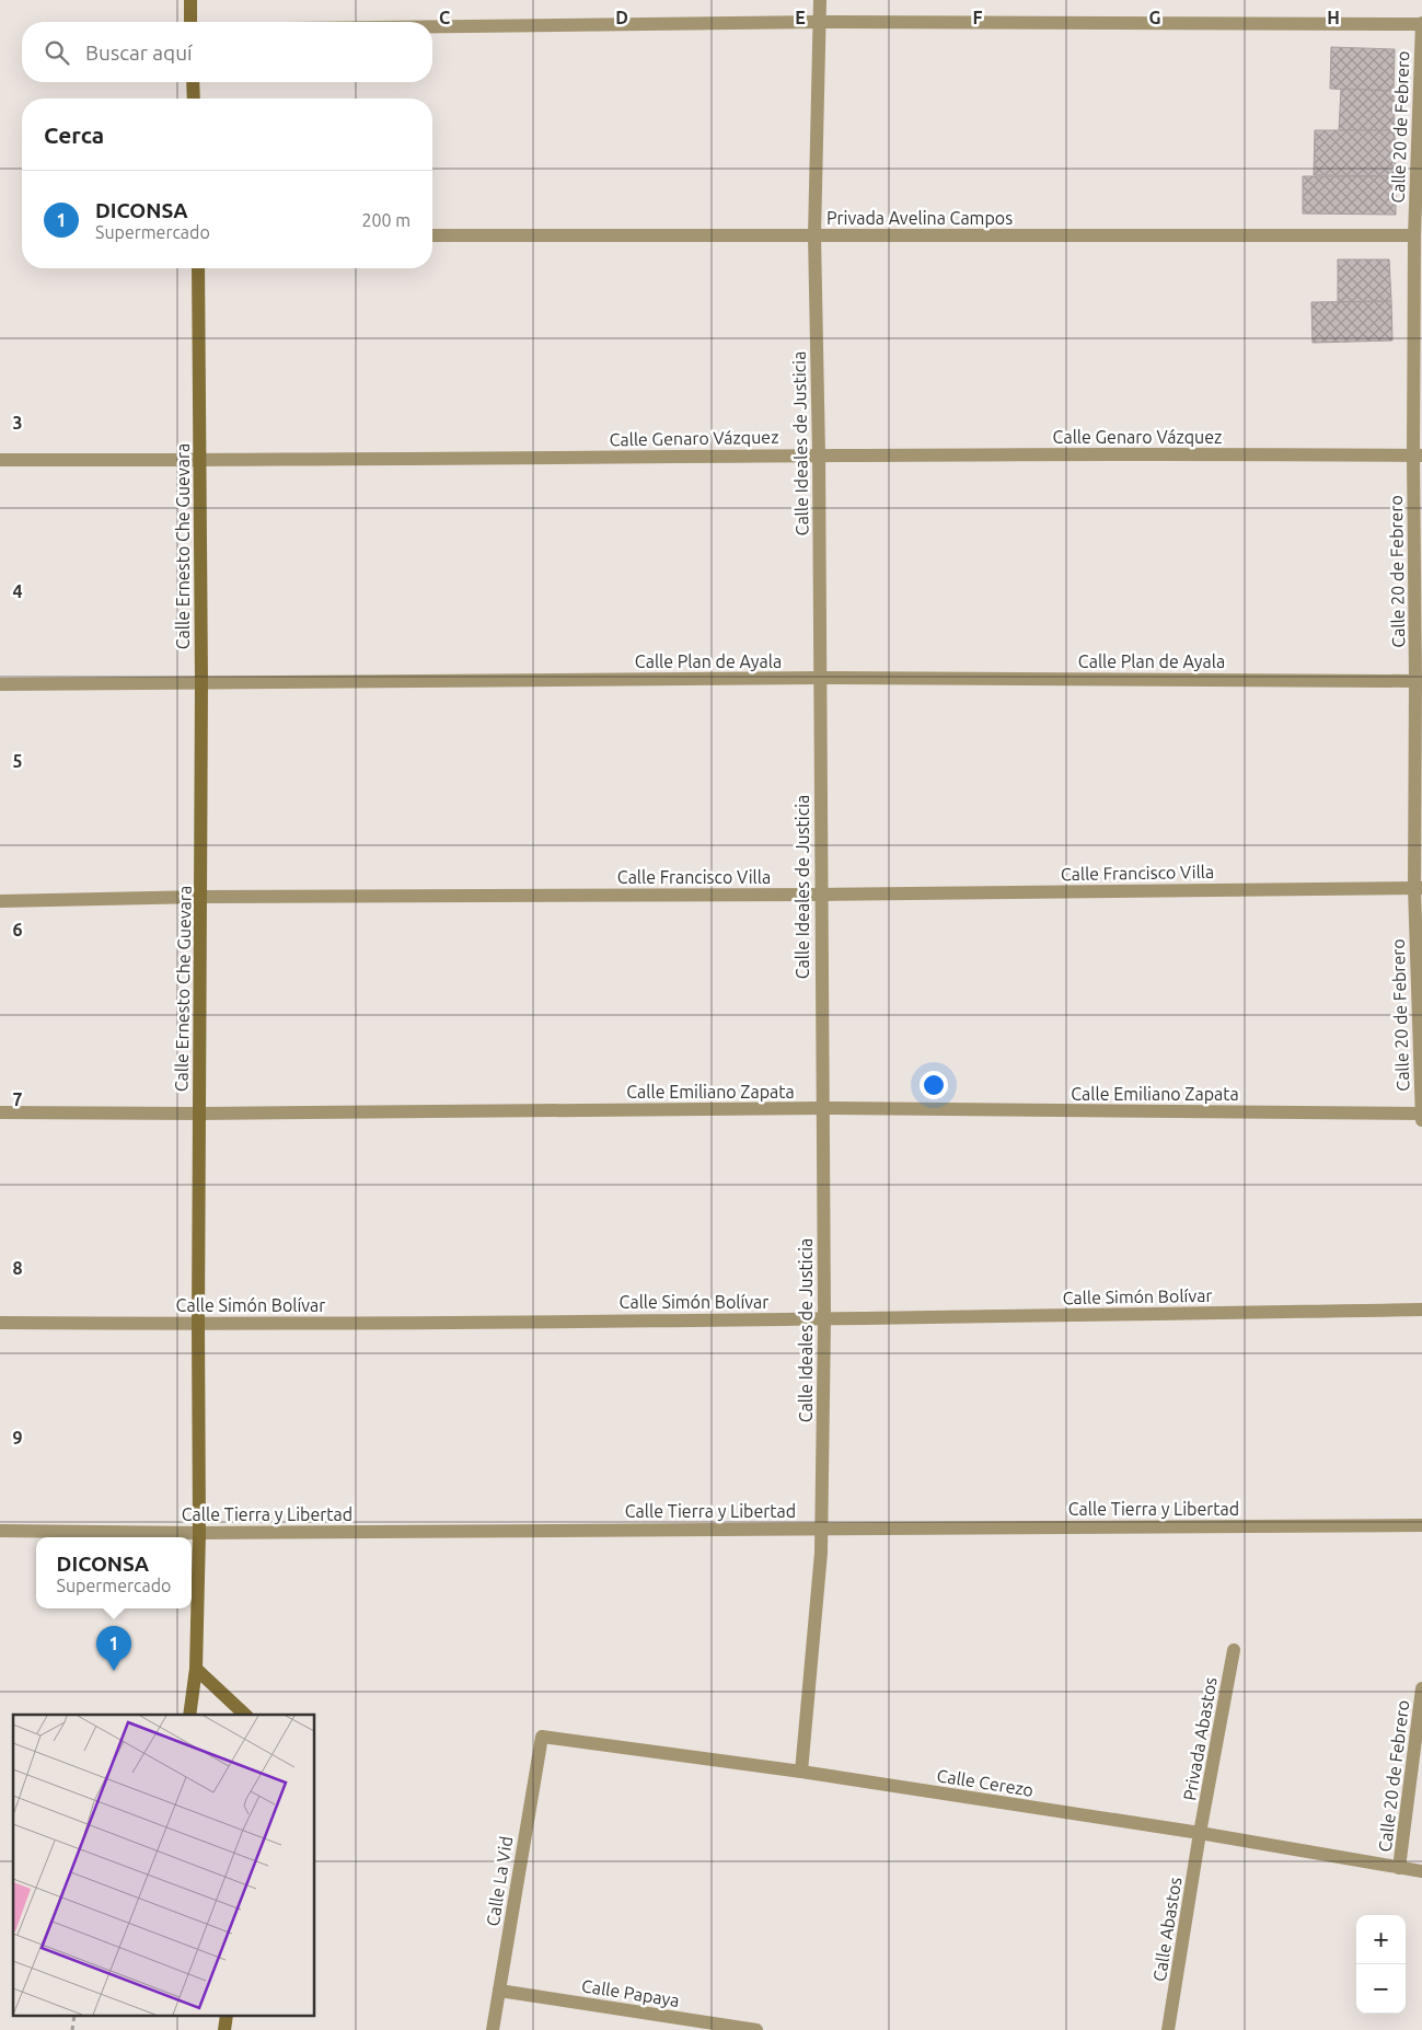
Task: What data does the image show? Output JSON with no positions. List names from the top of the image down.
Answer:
{
  "streets": {
    "street": [
      "Calle 20 de Febrero",
      "Privada Avelina Campos",
      "Calle Genaro Vázquez",
      "Calle Ideales de Justicia",
      "Calle Ernesto Che Guevara",
      "Calle Plan de Ayala",
      "Calle Francisco Villa",
      "Calle Emiliano Zapata",
      "Calle Simón Bolívar",
      "Calle Tierra y Libertad",
      "Privada Abastos",
      "Calle Cerezo",
      "Calle La Vid",
      "Calle Abastos",
      "Calle Papaya"
    ]
  },
  "crossings": [
    ["Calle 20 de Febrero", "Privada Avelina Campos"],
    ["Calle 20 de Febrero", "Calle Genaro Vázquez"],
    ["Calle 20 de Febrero", "Calle Plan de Ayala"],
    ["Calle 20 de Febrero", "Calle Francisco Villa"],
    ["Calle 20 de Febrero", "Calle Emiliano Zapata"],
    ["Calle 20 de Febrero", "Calle Cerezo"],
    ["Privada Avelina Campos", "Calle Ideales de Justicia"],
    ["Calle Genaro Vázquez", "Calle Ideales de Justicia"],
    ["Calle Genaro Vázquez", "Calle Ernesto Che Guevara"],
    ["Calle Ideales de Justicia", "Calle Plan de Ayala"],
    ["Calle Ideales de Justicia", "Calle Francisco Villa"],
    ["Calle Ideales de Justicia", "Calle Emiliano Zapata"],
    ["Calle Ideales de Justicia", "Calle Simón Bolívar"],
    ["Calle Ideales de Justicia", "Calle Tierra y Libertad"],
    ["Calle Ideales de Justicia", "Calle Cerezo"],
    ["Calle Ernesto Che Guevara", "Calle Plan de Ayala"],
    ["Calle Ernesto Che Guevara", "Calle Francisco Villa"],
    ["Calle Ernesto Che Guevara", "Calle Emiliano Zapata"],
    ["Calle Ernesto Che Guevara", "Calle Simón Bolívar"],
    ["Calle Ernesto Che Guevara", "Calle Tierra y Libertad"],
    ["Privada Abastos", "Calle Cerezo"],
    ["Privada Abastos", "Calle Abastos"],
    ["Calle Cerezo", "Calle La Vid"],
    ["Calle Cerezo", "Calle Abastos"],
    ["Calle La Vid", "Calle Papaya"]
  ],
  "page": {
    "search": "Buscar aquí",
    "heading": "Cerca",
    "list": [
      {
        "mark": "1",
        "name": "DICONSA",
        "note": "Supermercado",
        "value": "200 m"
      }
    ],
    "popup": ["DICONSA", "Supermercado"],
    "pins": "1",
    "map_buttons": ["+", "−"]
  },
  "grid": {
    "columns": [
      "C",
      "D",
      "E",
      "F",
      "G",
      "H"
    ],
    "rows": [
      "3",
      "4",
      "5",
      "6",
      "7",
      "8",
      "9"
    ]
  }
}
